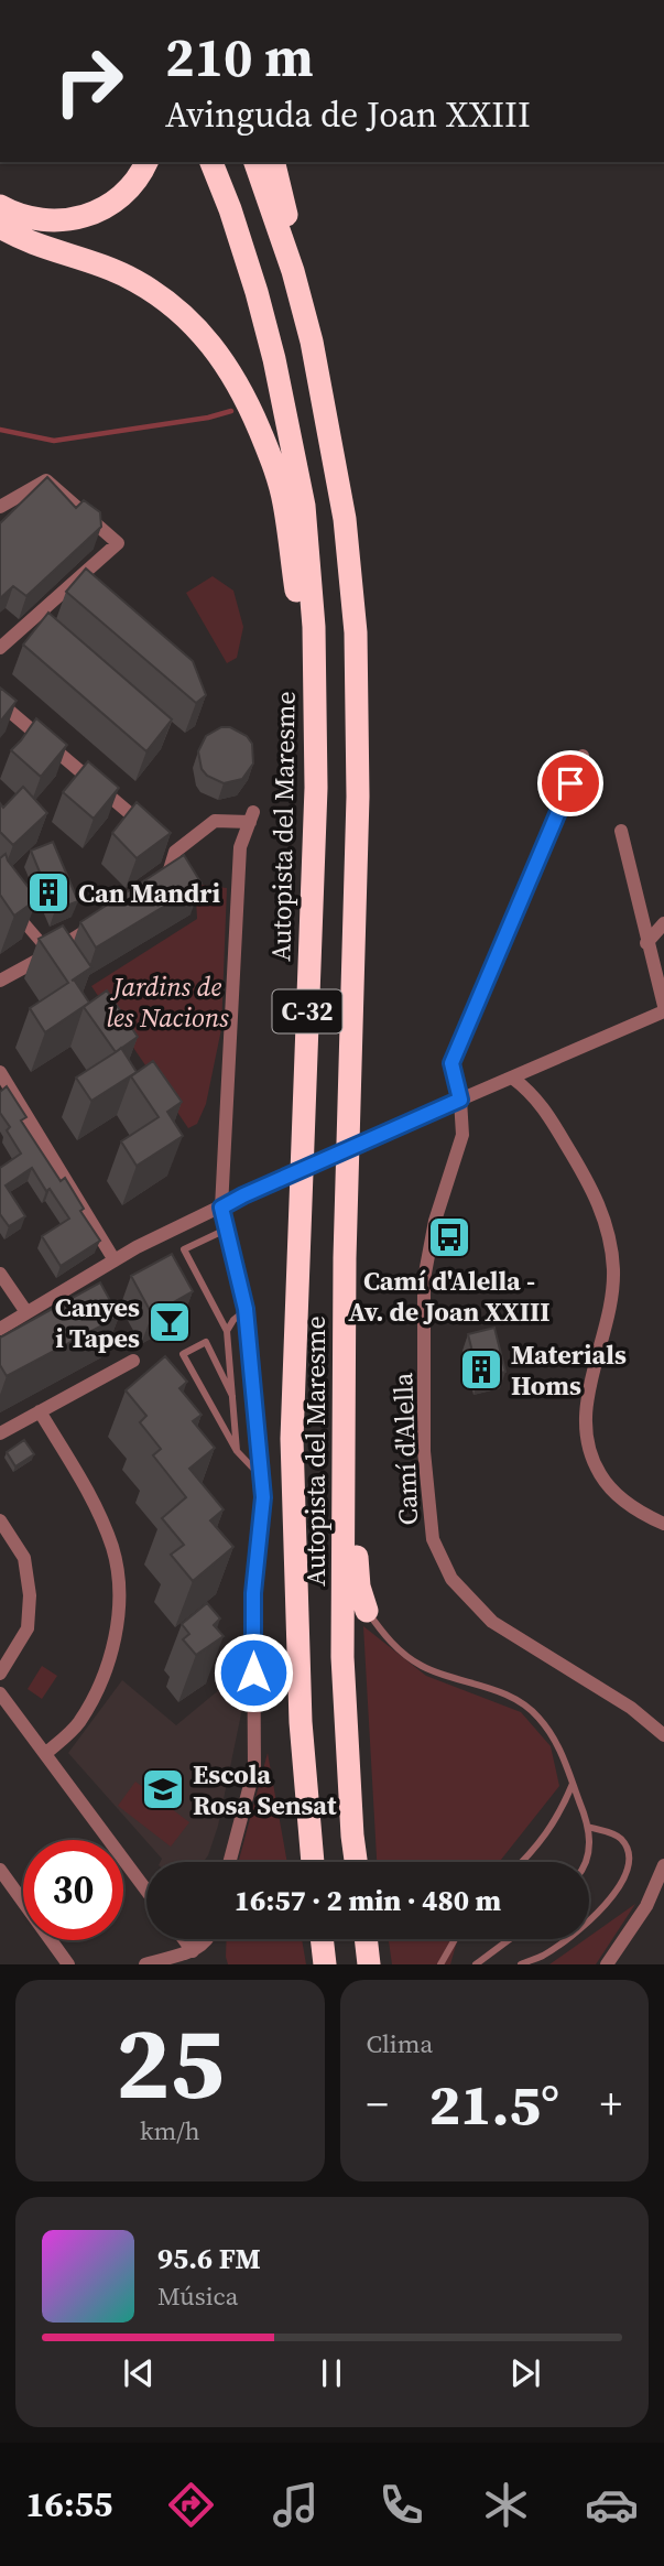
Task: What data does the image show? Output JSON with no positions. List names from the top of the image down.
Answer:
{
  "streets": {
    "highway": ["Autopista del Maresme", "C-32"],
    "street": ["Camí d'Alella"]
  },
  "parks": ["Jardins de les Nacions"],
  "places": {
    "building": ["Can Mandri", "Materials Homs"],
    "bus stop": ["Camí d'Alella - Av. de Joan XXIII"],
    "bar": ["Canyes i Tapes"],
    "school or university": ["Escola Rosa Sensat"]
  },
  "page": {
    "turn": ["210 m", "Avinguda de Joan XXIII"],
    "limit": "30",
    "trip": "16:57 · 2 min · 480 m",
    "tile": [
      ["25", "km/h"],
      "Clima"
    ],
    "heat": ["−", "21.5°", "+"],
    "song": ["95.6 FM", "Música"],
    "tabs": "16:55"
  }
}
